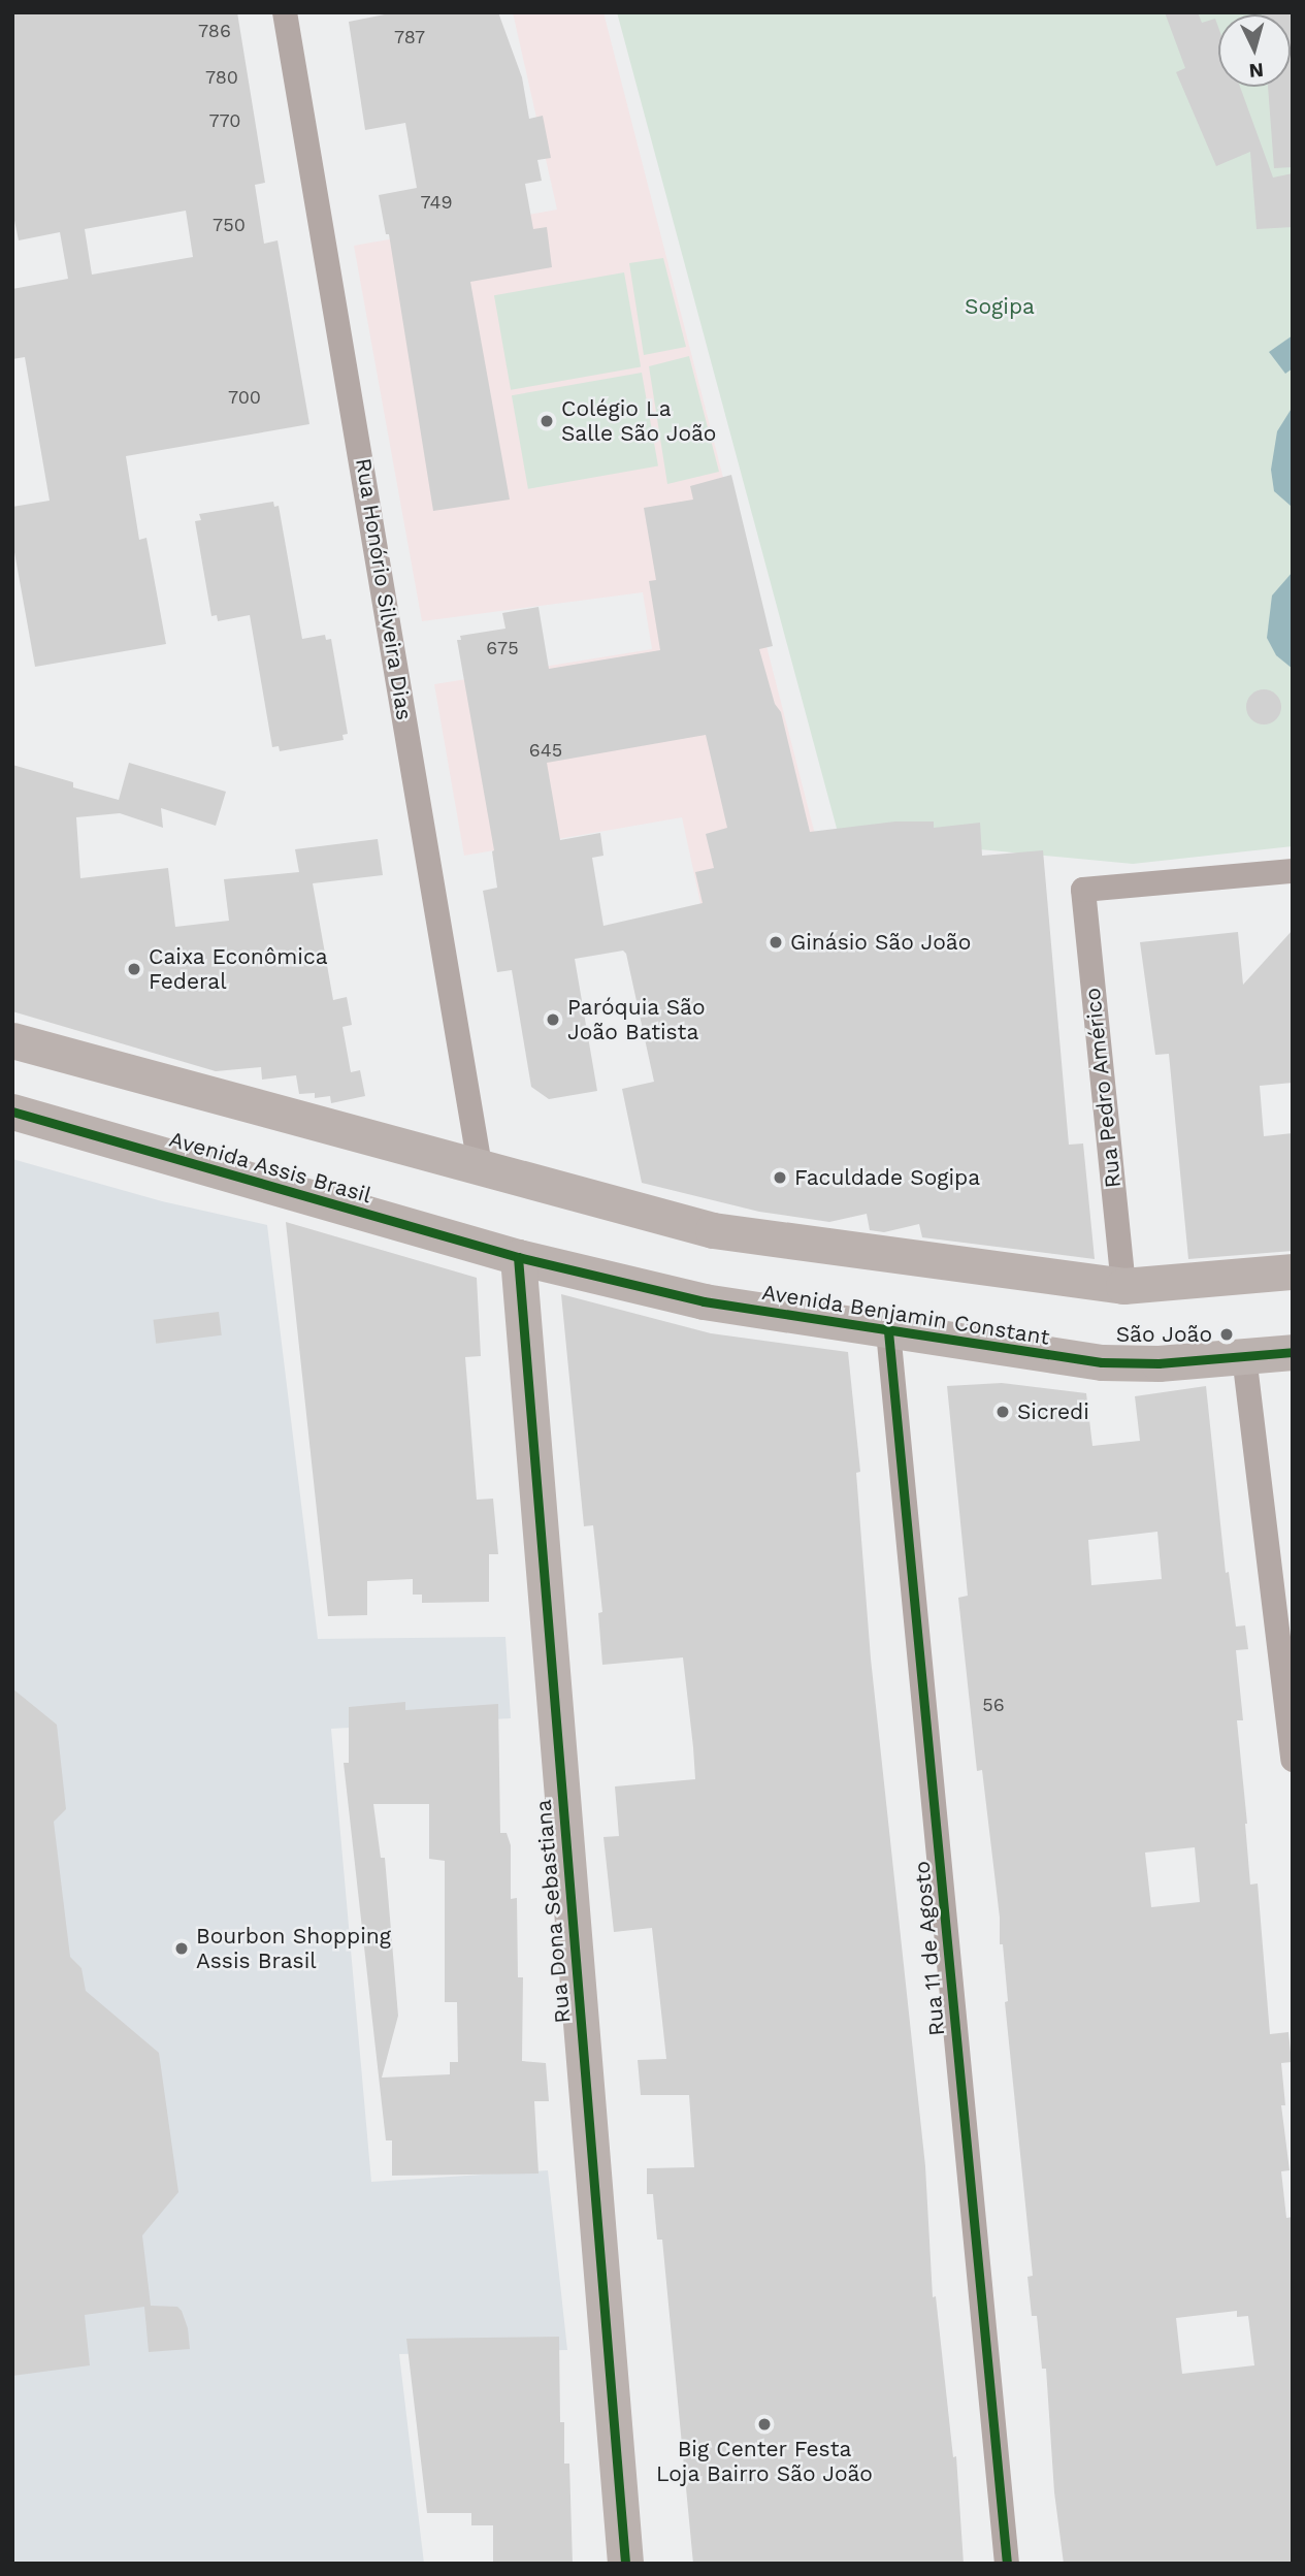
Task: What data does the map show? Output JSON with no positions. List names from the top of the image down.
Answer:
{
  "streets": {
    "main road": ["Avenida Assis Brasil", "Avenida Benjamin Constant", "Rua Dona Sebastiana"],
    "street": ["Rua Honório Silveira Dias", "Rua Pedro Américo", "Rua 11 de Agosto"]
  },
  "crossings": [
    ["Avenida Assis Brasil", "Avenida Benjamin Constant"],
    ["Avenida Assis Brasil", "Rua Dona Sebastiana"],
    ["Avenida Benjamin Constant", "Rua Dona Sebastiana"],
    ["Avenida Benjamin Constant", "Rua 11 de Agosto"]
  ],
  "parks": ["Sogipa"],
  "places": [
    "Colégio La Salle São João",
    "Ginásio São João",
    "Caixa Econômica Federal",
    "Paróquia São João Batista",
    "Faculdade Sogipa",
    "São João",
    "Sicredi",
    "Bourbon Shopping Assis Brasil",
    "Big Center Festa Loja Bairro São João"
  ],
  "house_numbers": [
    "786",
    "787",
    "780",
    "770",
    "749",
    "750",
    "700",
    "675",
    "645",
    "56"
  ],
  "north": "bottom"
}
